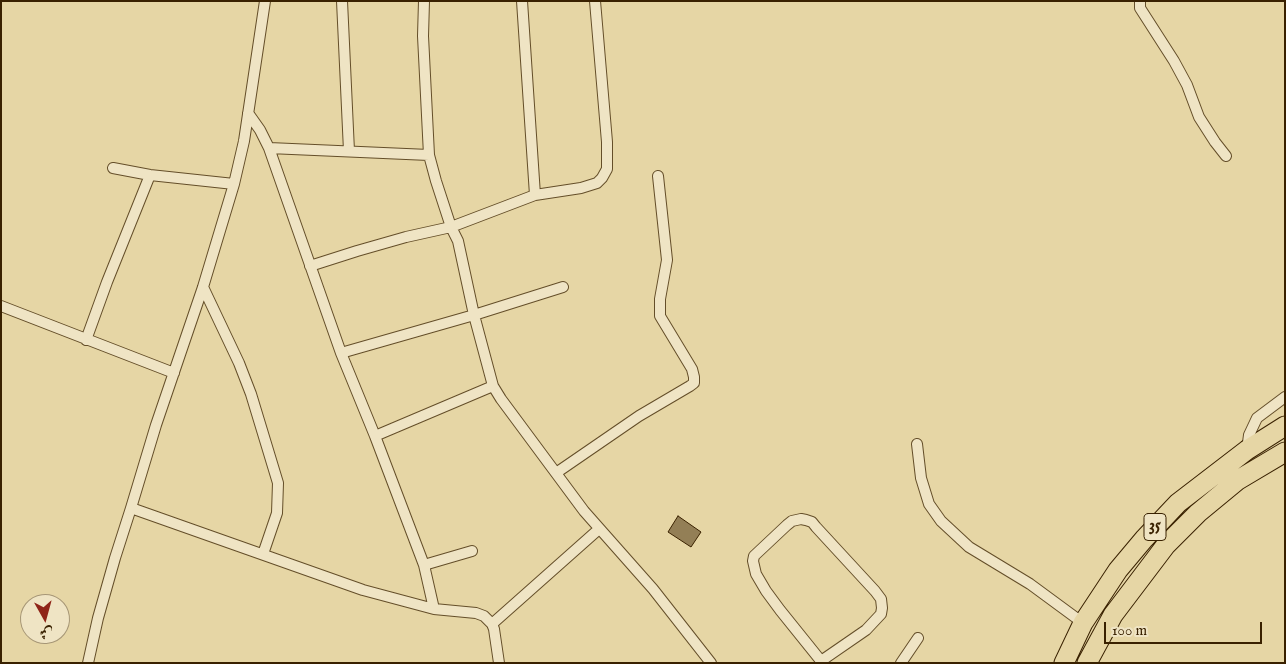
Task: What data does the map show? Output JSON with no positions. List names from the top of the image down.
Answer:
{
  "streets": {
    "highway": ["35"]
  },
  "scale_bar": "100 m",
  "north": "bottom"
}
